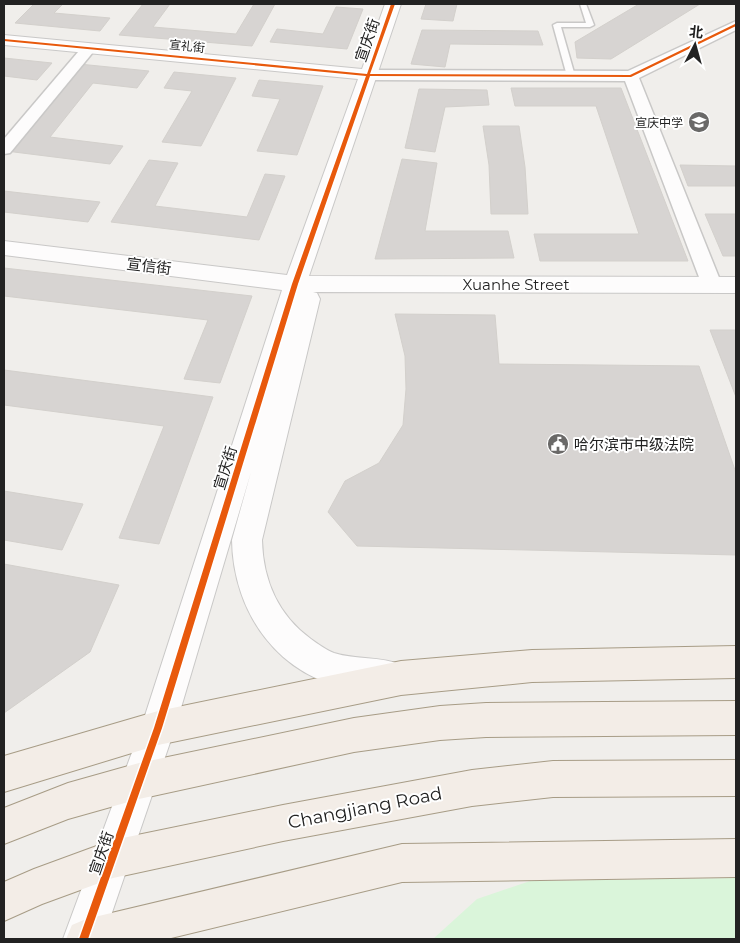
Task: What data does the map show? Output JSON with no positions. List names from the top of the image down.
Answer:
{
  "streets": {
    "main road": ["Changjiang Road"],
    "street": [
      "宣庆街",
      "宣礼街",
      "宣信街",
      "Xuanhe Street"
    ]
  },
  "crossings": [
    ["宣庆街", "宣礼街"],
    ["宣庆街", "宣信街"],
    ["宣庆街", "Xuanhe Street"],
    ["宣庆街", "Changjiang Road"],
    ["宣信街", "Xuanhe Street"]
  ],
  "places": {
    "school or university": ["宣庆中学"],
    "public building": ["哈尔滨市中级法院"]
  },
  "north": "top"
}
